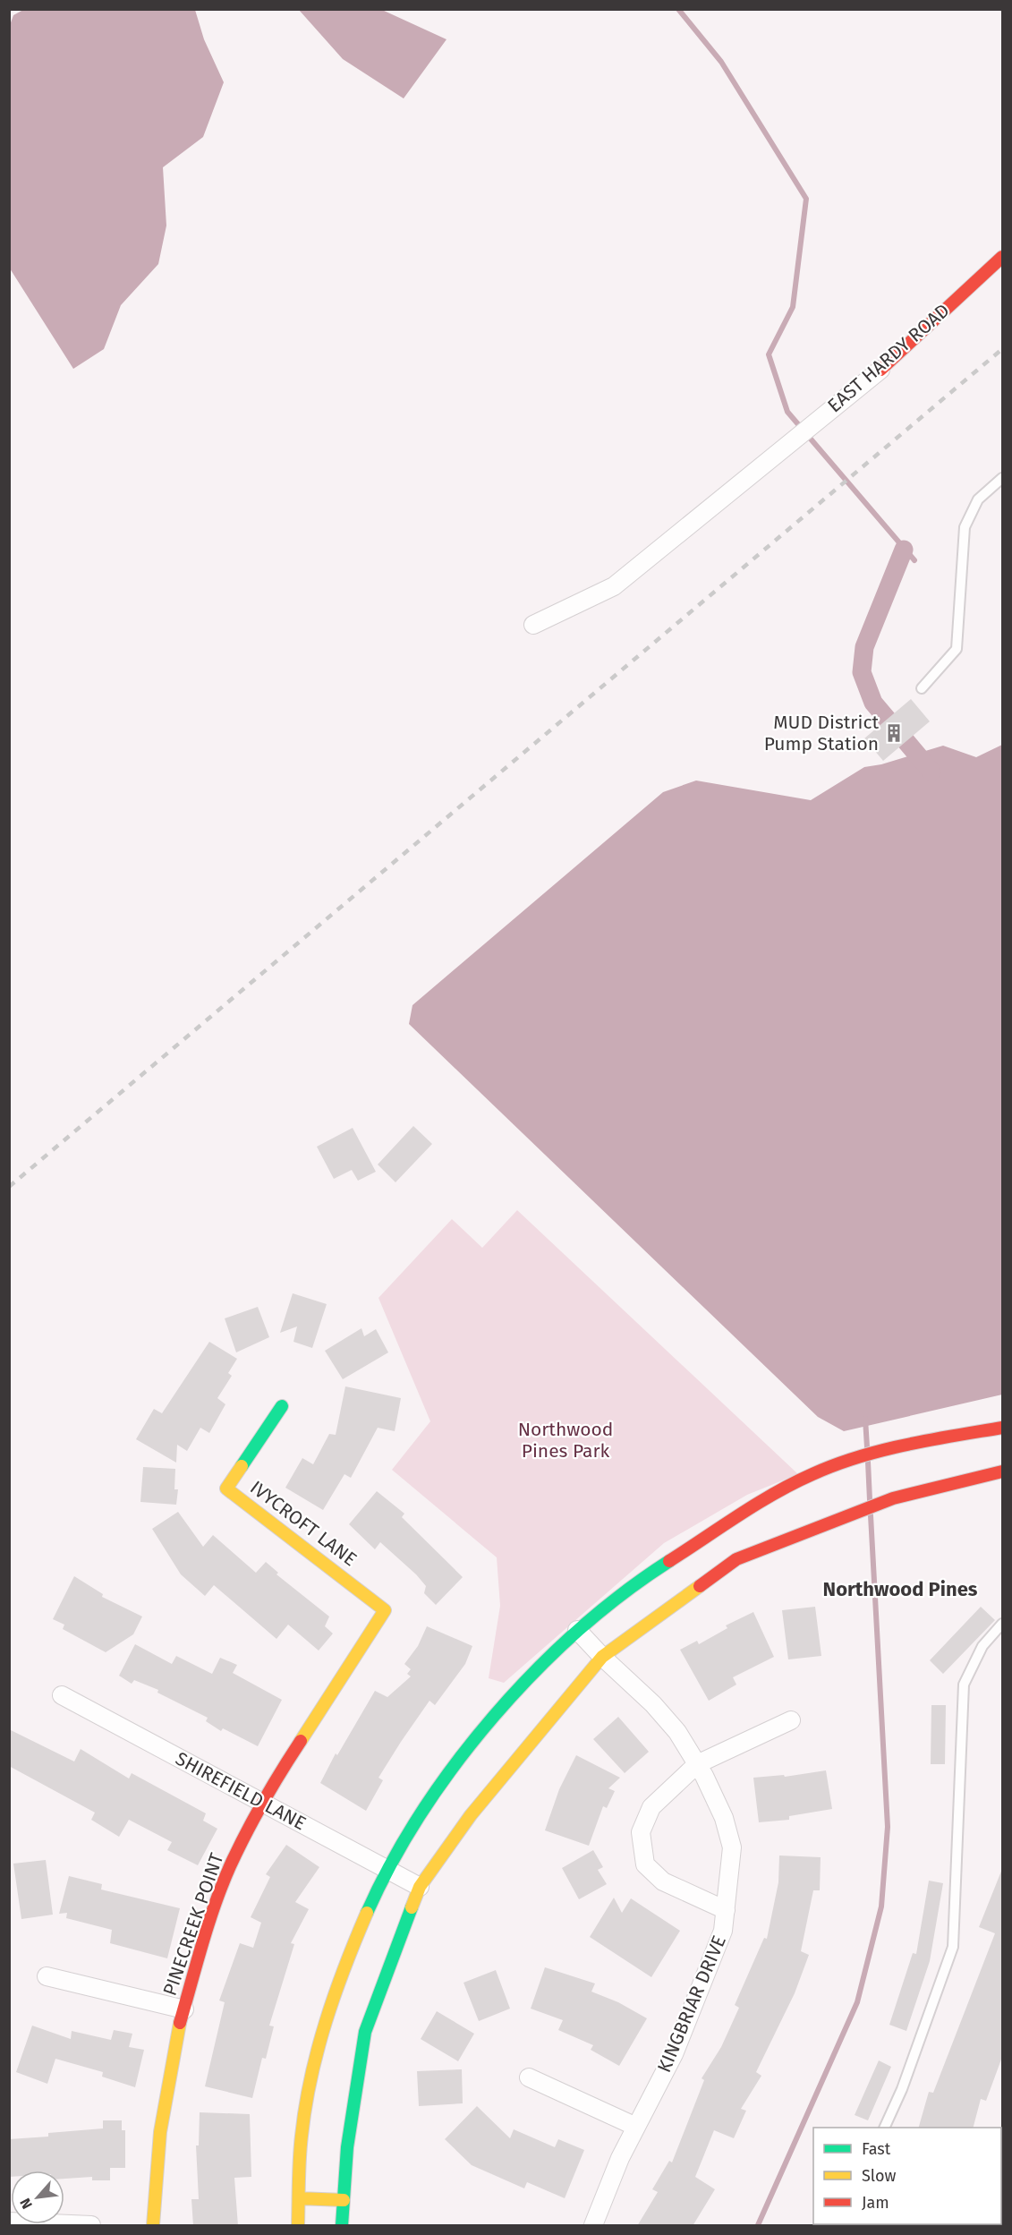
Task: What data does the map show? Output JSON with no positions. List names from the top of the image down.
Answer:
{
  "streets": {
    "street": [
      "EAST HARDY ROAD",
      "IVYCROFT LANE",
      "SHIREFIELD LANE",
      "PINECREEK POINT",
      "KINGBRIAR DRIVE"
    ]
  },
  "crossings": [
    ["IVYCROFT LANE", "PINECREEK POINT"],
    ["SHIREFIELD LANE", "PINECREEK POINT"]
  ],
  "districts": ["Northwood Pines"],
  "parks": ["Northwood Pines Park"],
  "places": {
    "building": ["MUD District Pump Station"]
  },
  "legend": ["Fast", "Slow", "Jam"],
  "north": "bottom left"
}
